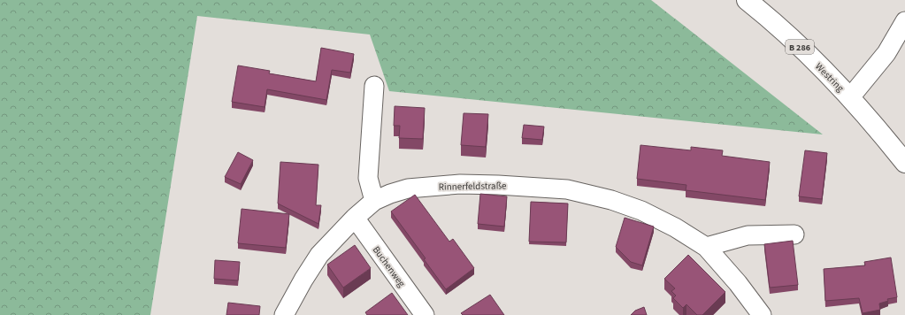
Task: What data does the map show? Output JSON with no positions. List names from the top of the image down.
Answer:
{
  "streets": {
    "main road": ["B 286", "Westring"],
    "street": ["Rinnerfeldstraße", "Buchenweg"]
  },
  "crossings": [
    ["Rinnerfeldstraße", "Buchenweg"]
  ]
}
